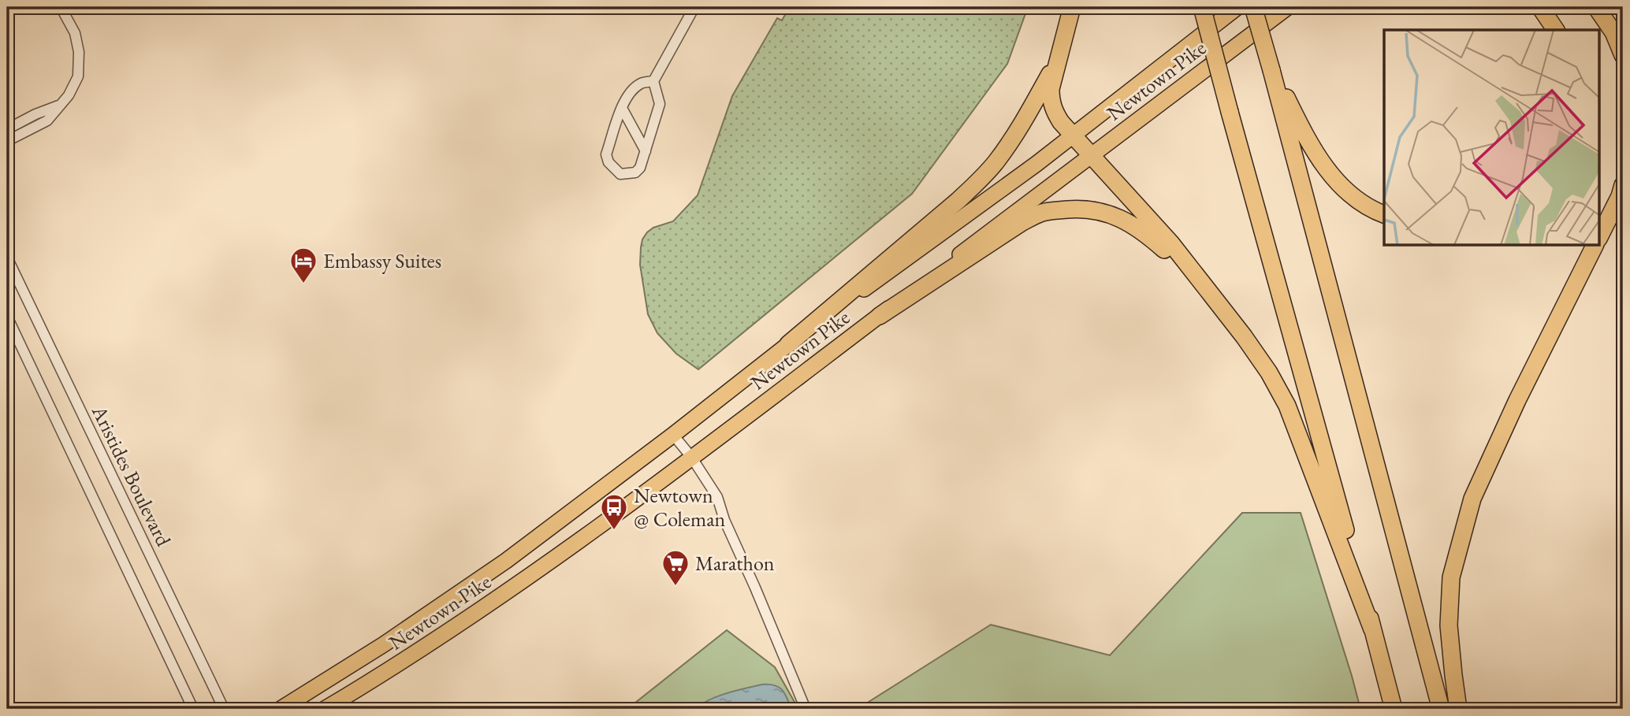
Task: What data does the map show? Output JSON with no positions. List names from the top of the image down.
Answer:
{
  "streets": {
    "highway": ["Newtown Pike"],
    "street": ["Aristides Boulevard"]
  },
  "places": {
    "hotel": ["Embassy Suites"],
    "bus stop": ["Newtown @ Coleman"],
    "supermarket": ["Marathon"]
  }
}
